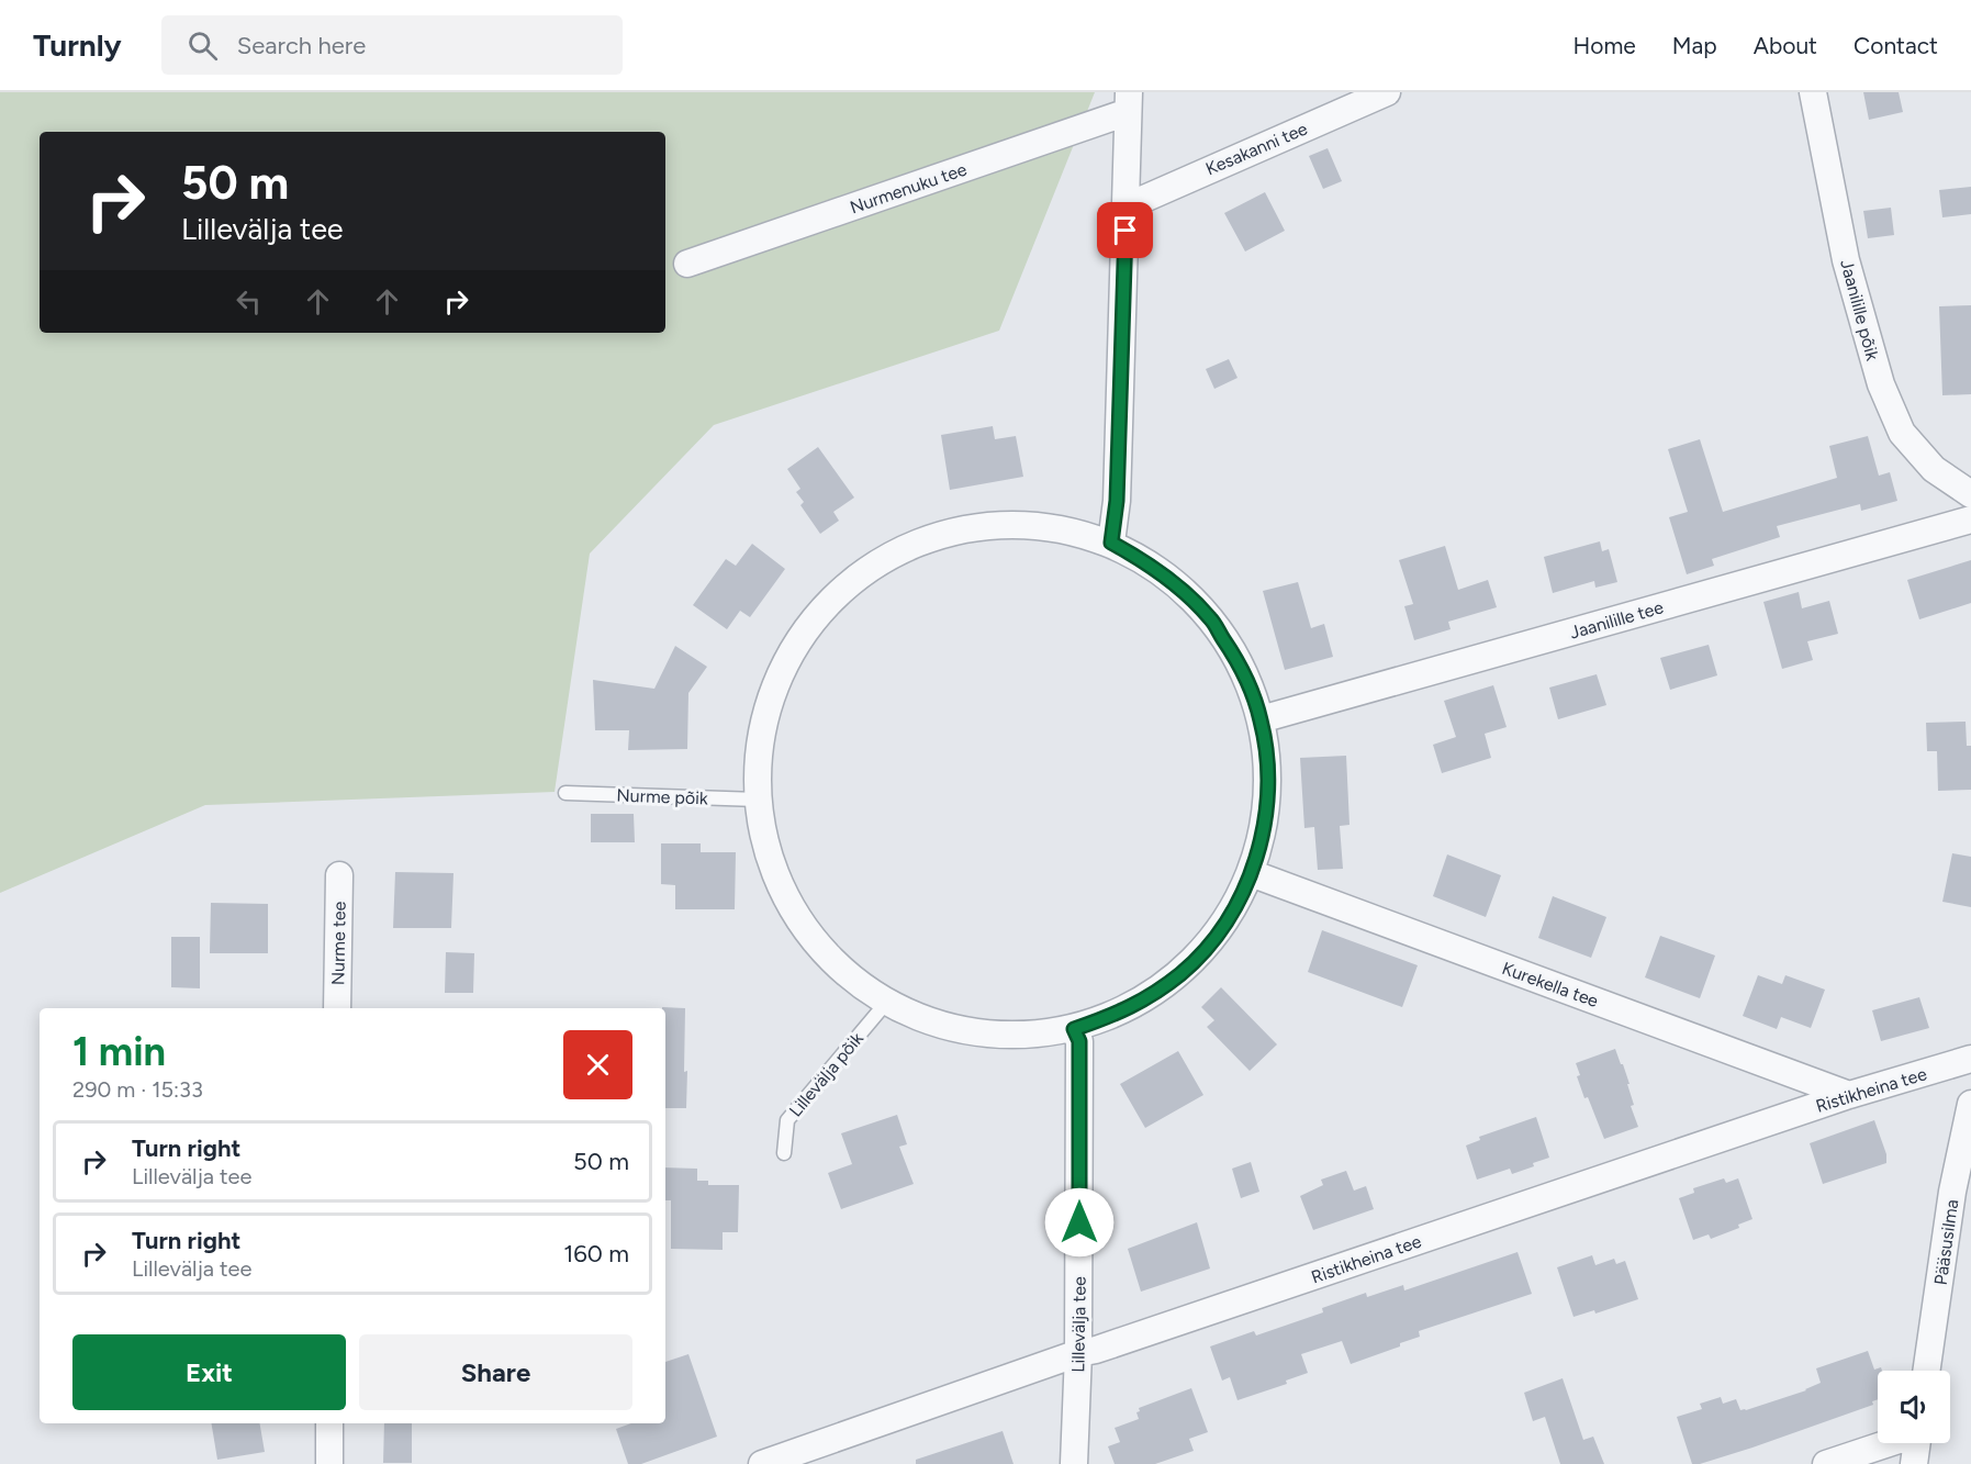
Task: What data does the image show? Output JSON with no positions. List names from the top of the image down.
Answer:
{
  "streets": {
    "street": [
      "Kesakanni tee",
      "Nurmenuku tee",
      "Jaanilille põik",
      "Jaanilille tee",
      "Nurme tee",
      "Kurekella tee",
      "Ristikheina tee",
      "Pääsusilma",
      "Lillevälja tee"
    ],
    "lane": ["Nurme põik", "Lillevälja põik"]
  },
  "crossings": [
    ["Kurekella tee", "Ristikheina tee"],
    ["Ristikheina tee", "Lillevälja tee"]
  ],
  "page": {
    "header": "Turnly",
    "search": "Search here",
    "nav": [
      "Home",
      "Map",
      "About",
      "Contact"
    ],
    "turn": ["50 m", "Lillevälja tee"],
    "heading": ["1 min", "290 m · 15:33"],
    "list": [
      {
        "name": "Turn right",
        "note": "Lillevälja tee",
        "value": "50 m"
      },
      {
        "name": "Turn right",
        "note": "Lillevälja tee",
        "value": "160 m"
      }
    ],
    "buttons": ["Exit", "Share"]
  }
}
